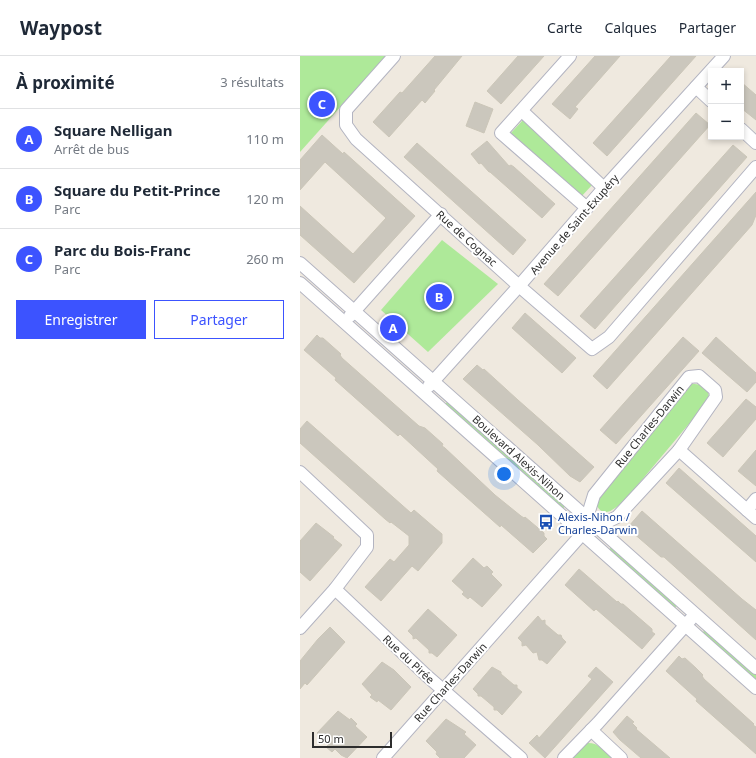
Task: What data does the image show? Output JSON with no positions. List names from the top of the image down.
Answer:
{
  "streets": {
    "street": [
      "Avenue de Saint-Exupéry",
      "Rue de Cognac",
      "Rue Charles-Darwin",
      "Boulevard Alexis-Nihon",
      "Rue du Pirée"
    ]
  },
  "crossings": [
    ["Avenue de Saint-Exupéry", "Rue de Cognac"],
    ["Avenue de Saint-Exupéry", "Boulevard Alexis-Nihon"],
    ["Rue Charles-Darwin", "Boulevard Alexis-Nihon"],
    ["Rue Charles-Darwin", "Rue du Pirée"]
  ],
  "places": {
    "bus stop": ["Alexis-Nihon / Charles-Darwin"]
  },
  "scale_bar": "50 m",
  "page": {
    "header": "Waypost",
    "nav": ["Carte", "Calques", "Partager"],
    "heading": ["À proximité", "3 résultats"],
    "map_buttons": ["+", "−"],
    "pins": ["C", "B", "A"],
    "list": [
      {
        "mark": "A",
        "name": "Square Nelligan",
        "note": "Arrêt de bus",
        "value": "110 m"
      },
      {
        "mark": "B",
        "name": "Square du Petit-Prince",
        "note": "Parc",
        "value": "120 m"
      },
      {
        "mark": "C",
        "name": "Parc du Bois-Franc",
        "note": "Parc",
        "value": "260 m"
      }
    ],
    "buttons": ["Enregistrer", "Partager"],
    "scale": "50 m"
  }
}
